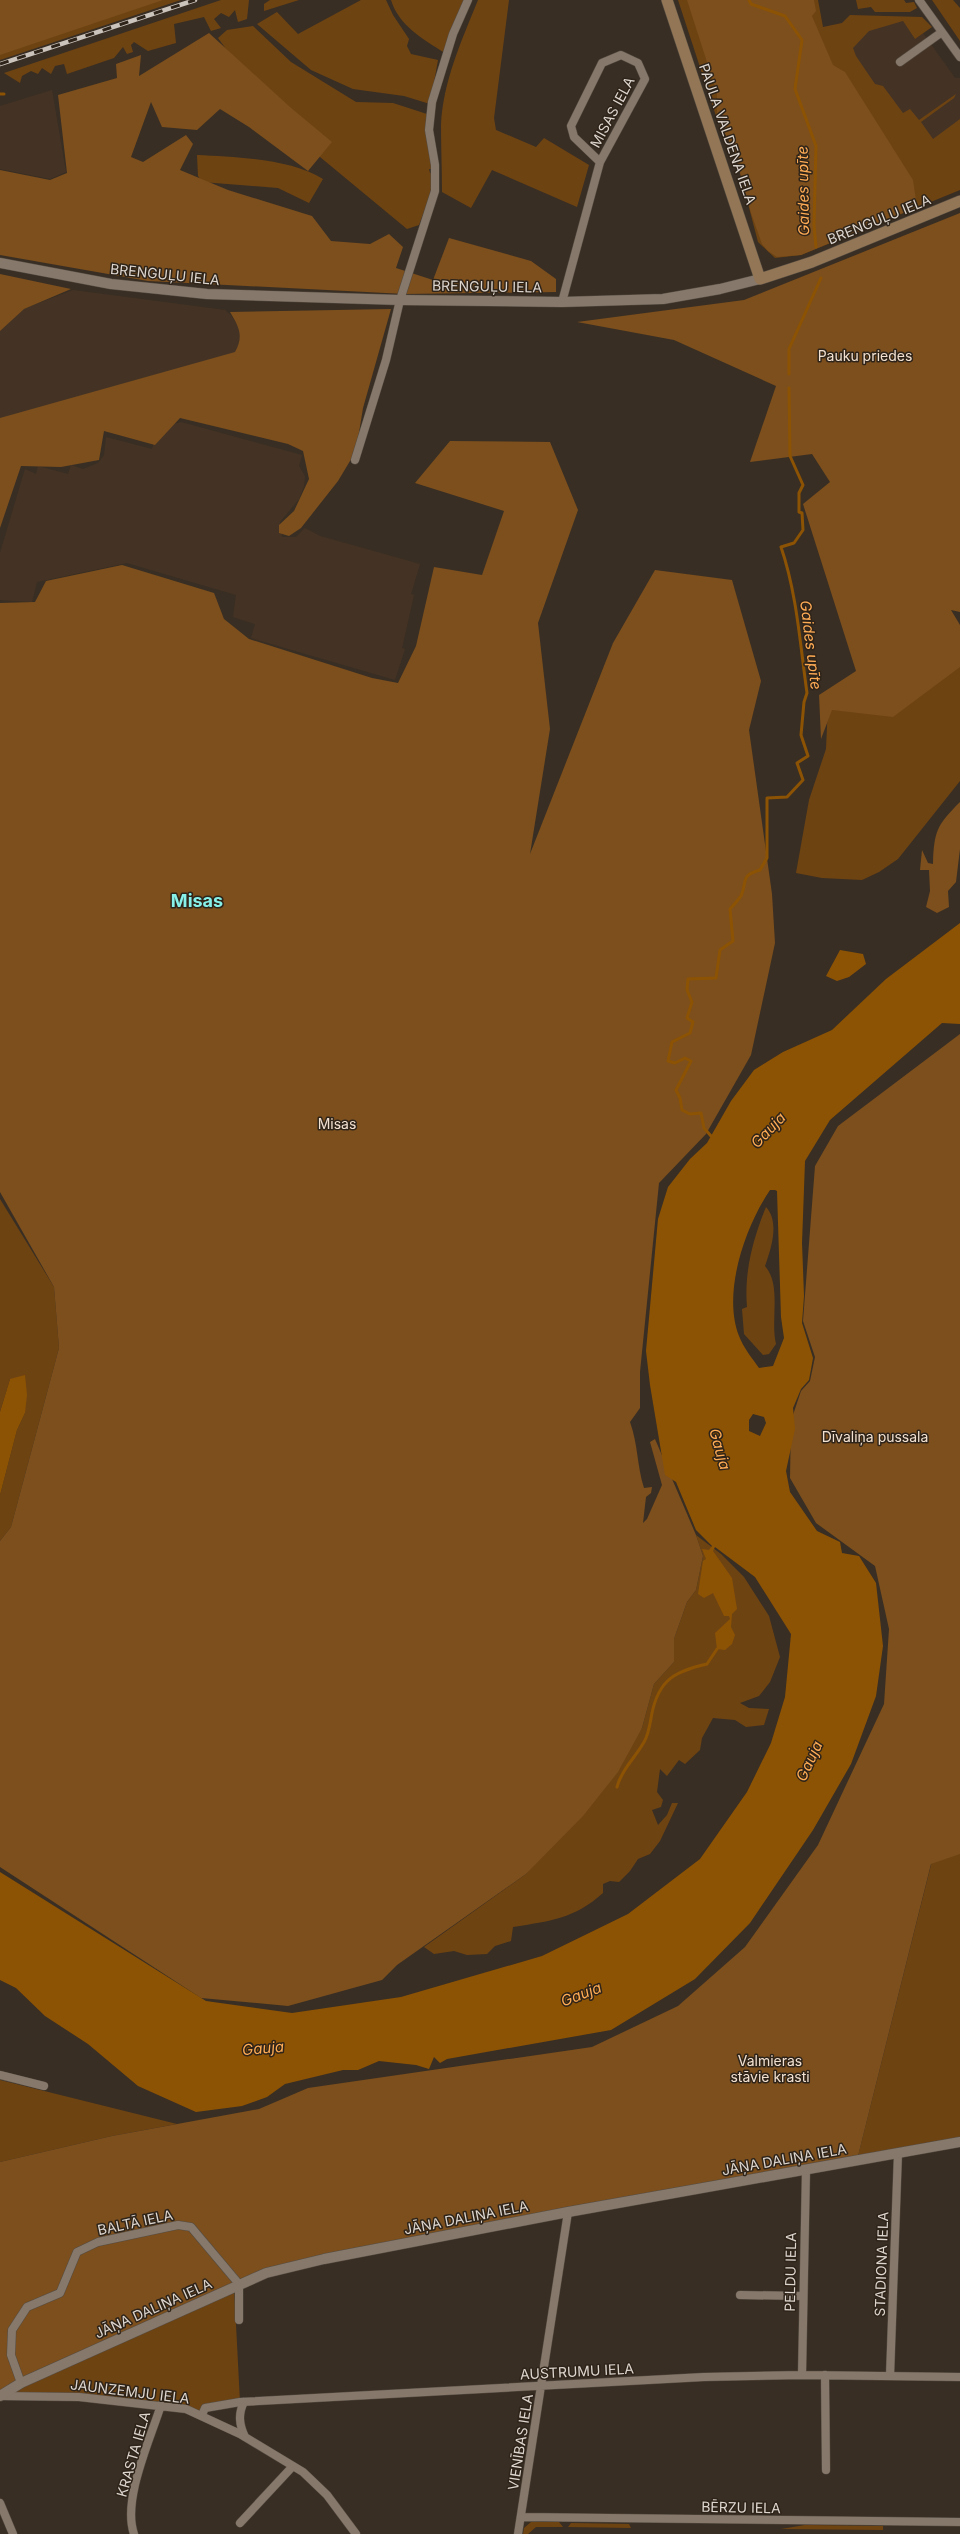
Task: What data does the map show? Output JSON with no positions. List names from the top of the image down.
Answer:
{
  "streets": {
    "main road": ["PAULA VALDENA IELA", "BRENGUĻU IELA"],
    "street": [
      "MISAS IELA",
      "JĀŅA DALIŅA IELA",
      "BALTĀ IELA",
      "STADIONA IELA",
      "PELDU IELA",
      "AUSTRUMU IELA",
      "JAUNZEMJU IELA",
      "VIENĪBAS IELA",
      "KRASTA IELA",
      "BĒRZU IELA"
    ]
  },
  "crossings": [
    ["MISAS IELA", "BRENGUĻU IELA"],
    ["PAULA VALDENA IELA", "BRENGUĻU IELA"],
    ["JĀŅA DALIŅA IELA", "BALTĀ IELA"],
    ["JĀŅA DALIŅA IELA", "STADIONA IELA"],
    ["JĀŅA DALIŅA IELA", "PELDU IELA"],
    ["JĀŅA DALIŅA IELA", "JAUNZEMJU IELA"],
    ["JĀŅA DALIŅA IELA", "VIENĪBAS IELA"],
    ["STADIONA IELA", "AUSTRUMU IELA"],
    ["PELDU IELA", "AUSTRUMU IELA"],
    ["AUSTRUMU IELA", "JAUNZEMJU IELA"],
    ["AUSTRUMU IELA", "VIENĪBAS IELA"],
    ["JAUNZEMJU IELA", "KRASTA IELA"],
    ["VIENĪBAS IELA", "BĒRZU IELA"]
  ],
  "districts": ["Misas"],
  "water": ["Gaides upīte", "Gauja"],
  "parks": [
    "Pauku priedes",
    "Misas",
    "Dīvaliņa pussala",
    "Valmieras stāvie krasti"
  ]
}
